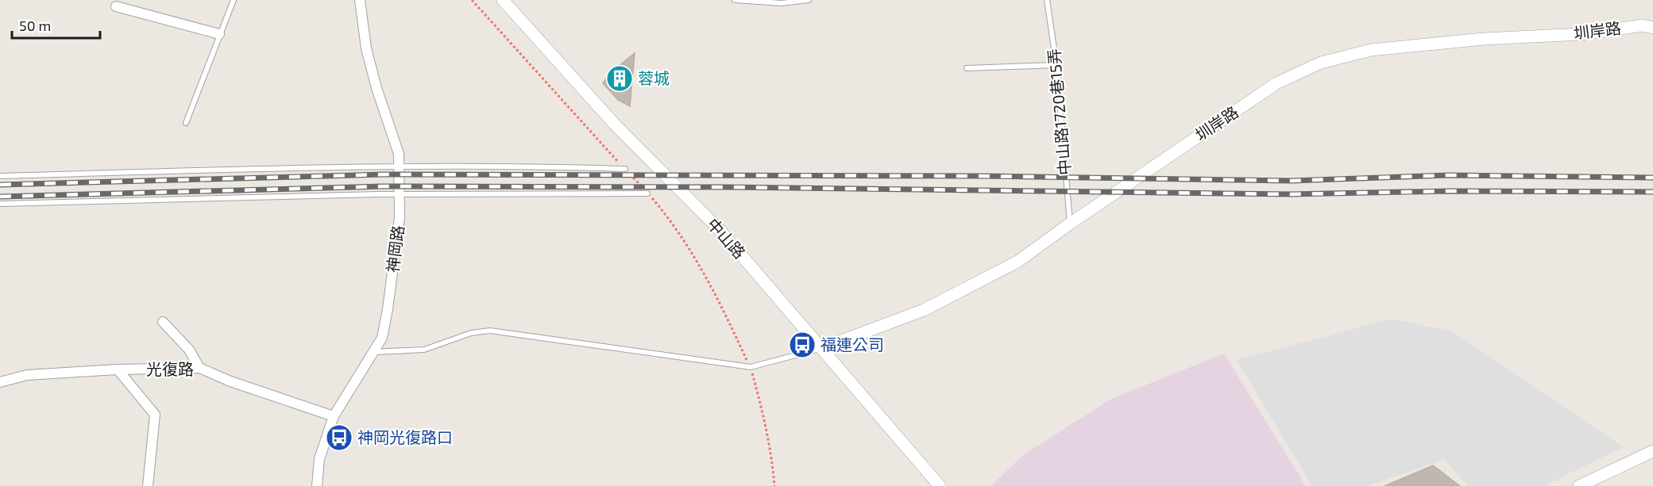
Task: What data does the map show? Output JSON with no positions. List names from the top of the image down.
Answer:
{
  "streets": {
    "street": [
      "圳岸路",
      "中山路",
      "神岡路",
      "光復路"
    ],
    "lane": ["中山路1720巷15弄"]
  },
  "crossings": [
    ["圳岸路", "中山路1720巷15弄"],
    ["圳岸路", "中山路"],
    ["神岡路", "光復路"]
  ],
  "places": {
    "building": ["蓉城"],
    "bus stop": ["福連公司", "神岡光復路口"]
  },
  "scale_bar": "50 m"
}
